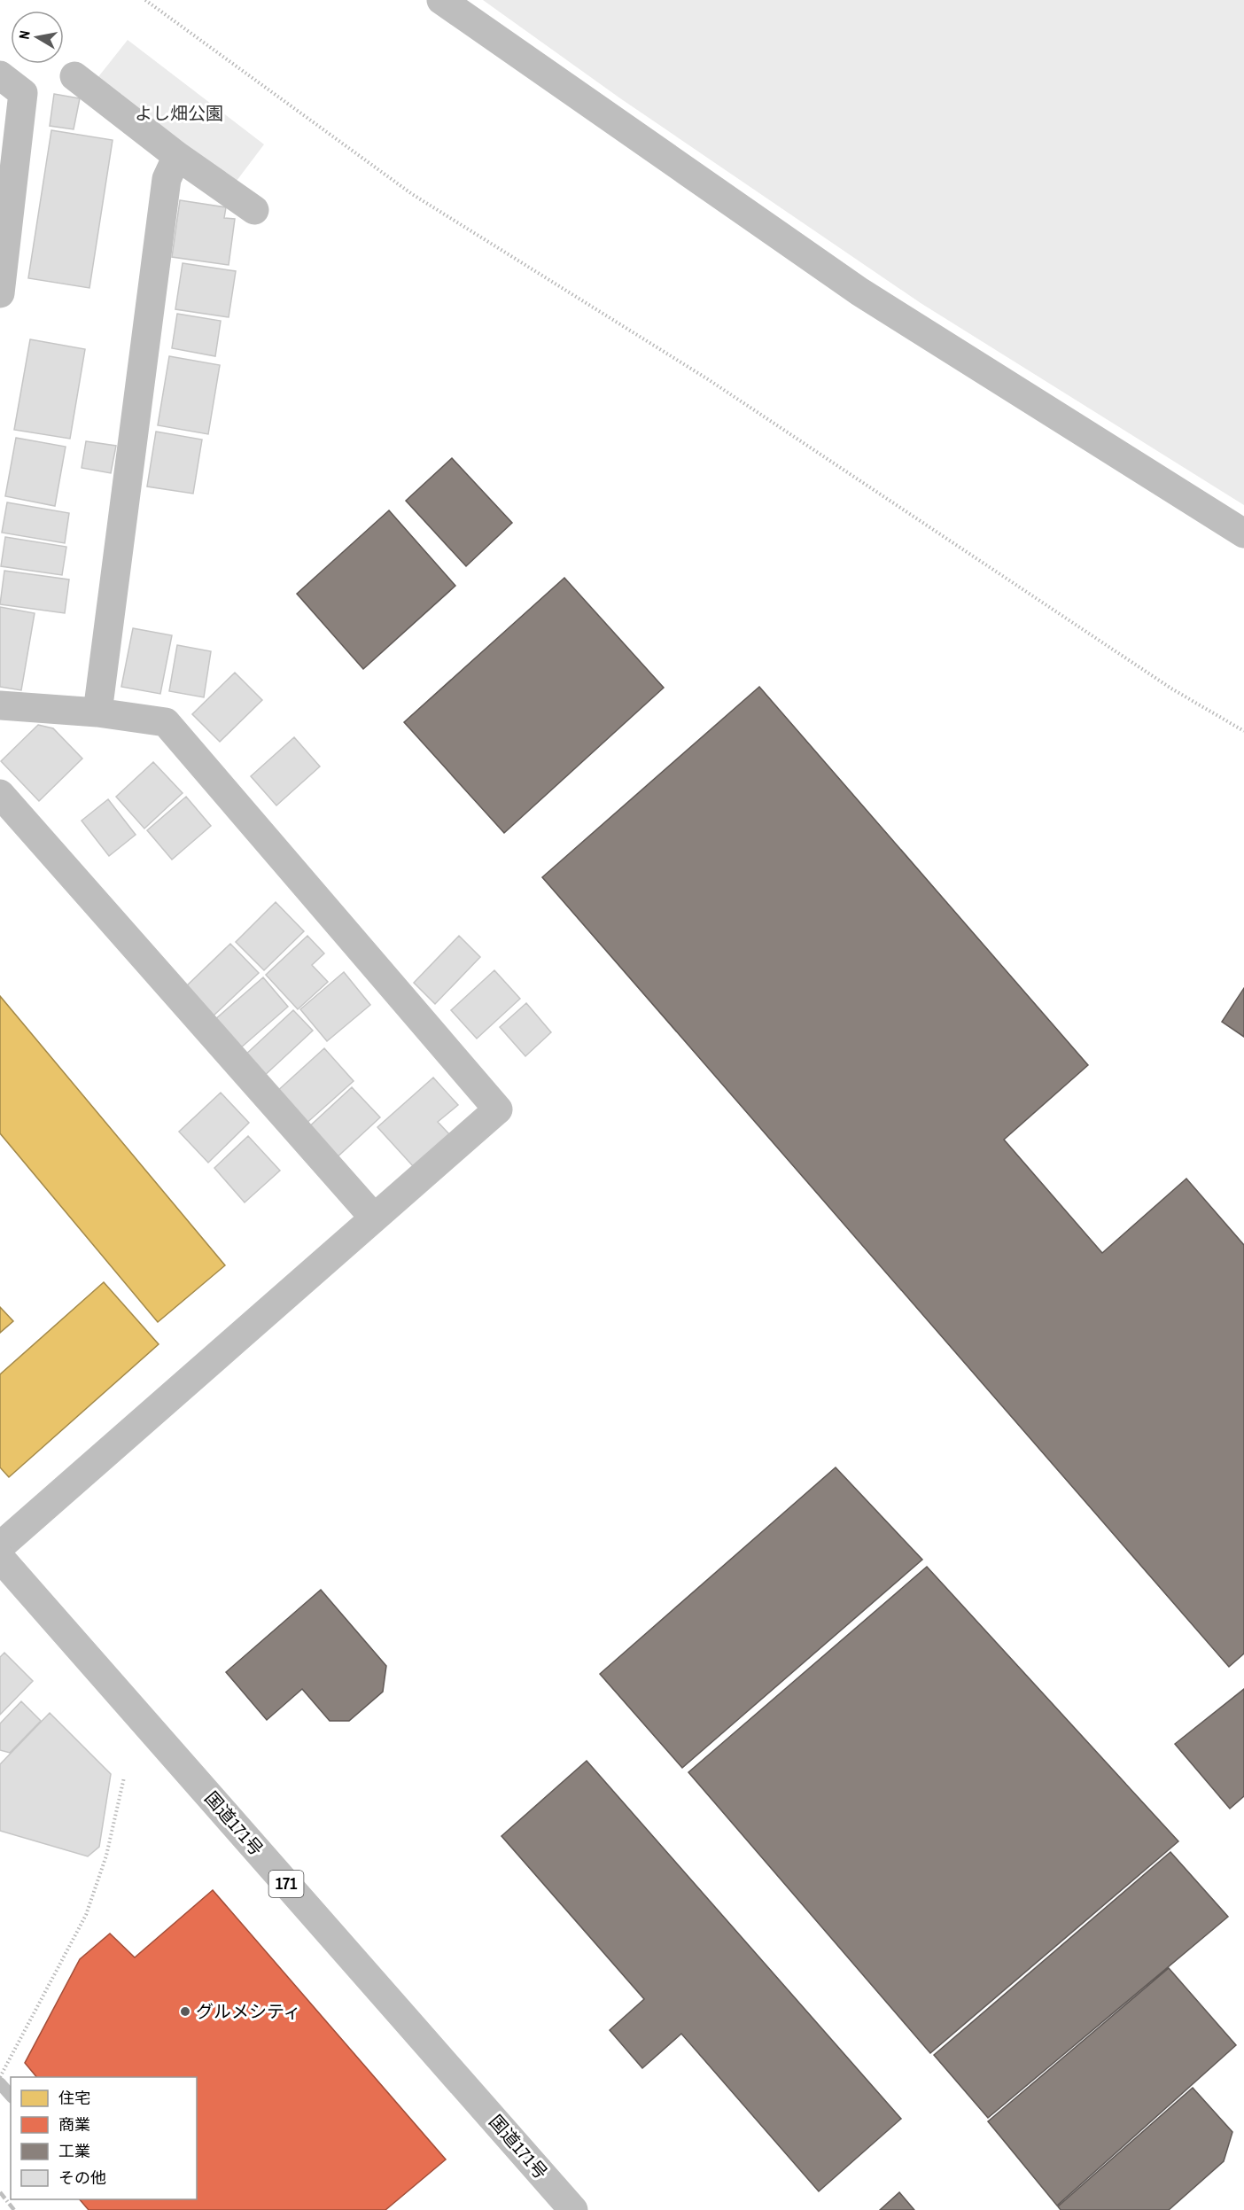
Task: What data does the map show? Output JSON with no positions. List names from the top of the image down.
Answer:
{
  "streets": {
    "main road": ["国道171号", "171"]
  },
  "parks": ["よし畑公園"],
  "places": ["グルメシティ"],
  "legend": [
    "住宅",
    "商業",
    "工業",
    "その他"
  ],
  "north": "left"
}
